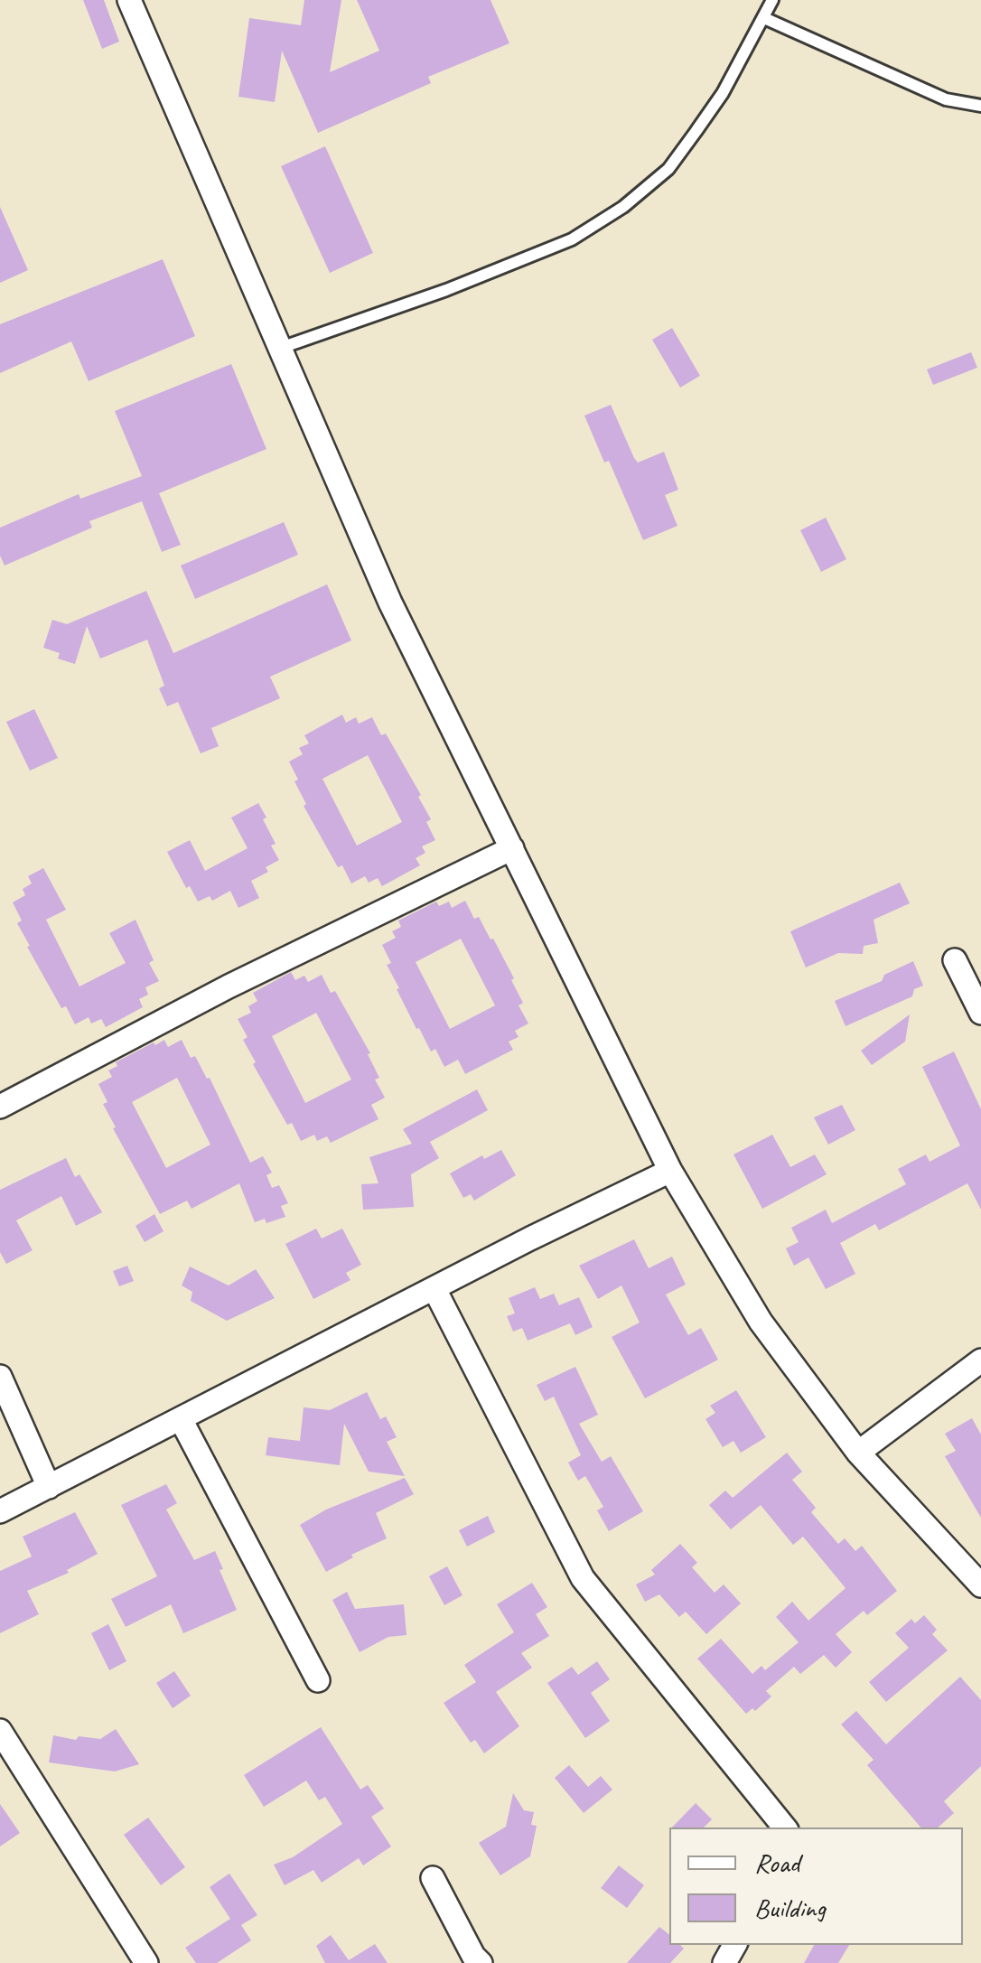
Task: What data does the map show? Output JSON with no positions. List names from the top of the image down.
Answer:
{
  "legend": ["Road", "Building"]
}
